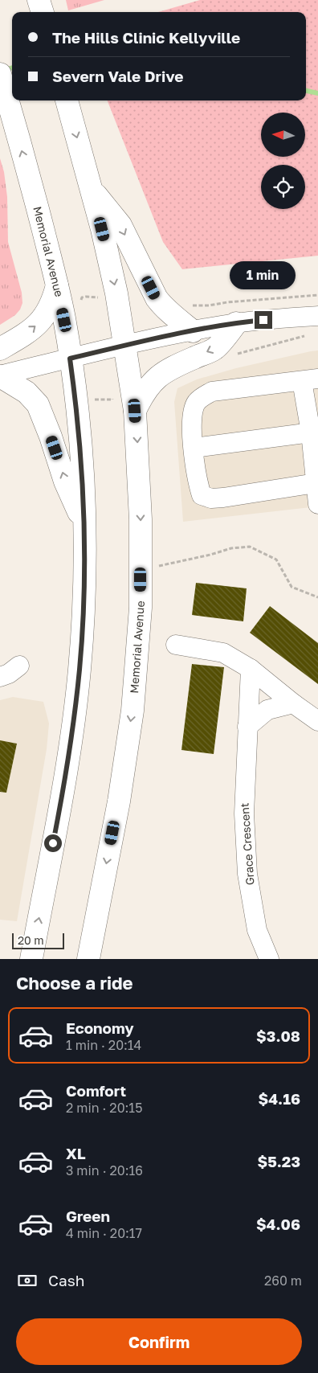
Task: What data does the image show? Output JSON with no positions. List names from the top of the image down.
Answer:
{
  "streets": {
    "main road": ["Memorial Avenue"],
    "street": ["Grace Crescent"]
  },
  "scale_bar": "20 m",
  "north": "left",
  "page": {
    "banner": ["The Hills Clinic Kellyville", "Severn Vale Drive"],
    "bubble": "1 min",
    "scale": "20 m",
    "heading": "Choose a ride",
    "list": [
      {
        "name": "Economy",
        "note": "1 min · 20:14",
        "value": "$3.08"
      },
      {
        "name": "Comfort",
        "note": "2 min · 20:15",
        "value": "$4.16"
      },
      {
        "name": "XL",
        "note": "3 min · 20:16",
        "value": "$5.23"
      },
      {
        "name": "Green",
        "note": "4 min · 20:17",
        "value": "$4.06"
      }
    ],
    "pay": ["Cash", "260 m"],
    "buttons": "Confirm"
  }
}
